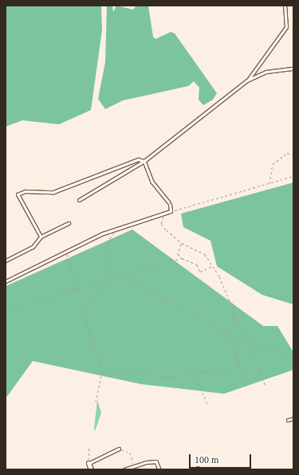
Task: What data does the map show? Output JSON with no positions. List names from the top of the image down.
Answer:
{
  "scale_bar": "100 m"
}
